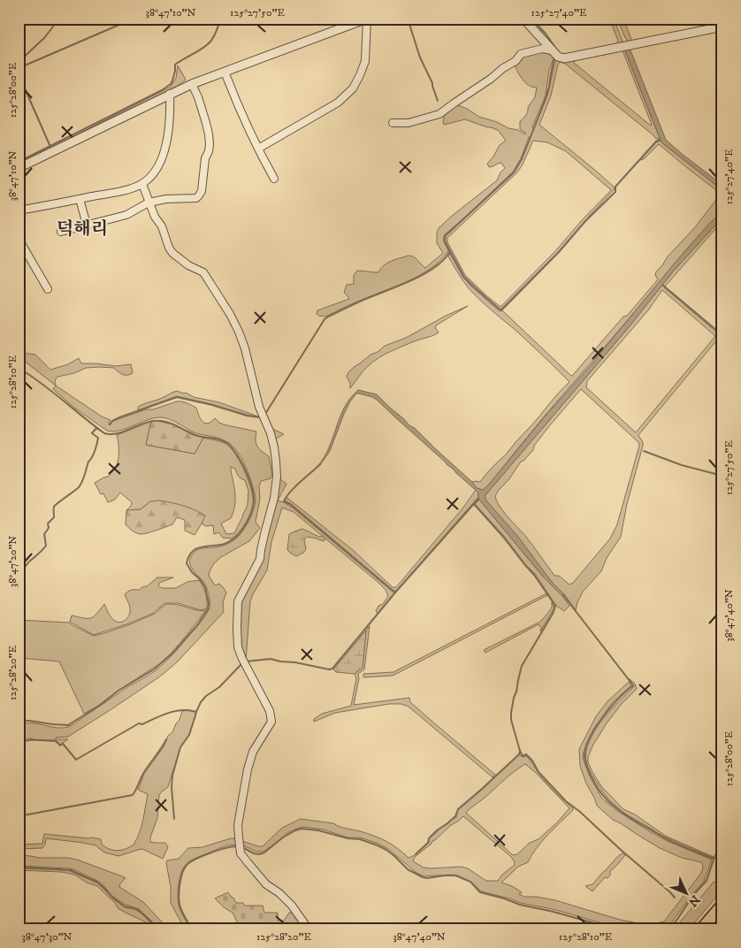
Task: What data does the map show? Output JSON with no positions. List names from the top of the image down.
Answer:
{
  "districts": ["덕해리"],
  "north": "bottom right",
  "coordinates": [
    "38°47'10\"N",
    "125°27'50\"E",
    "125°27'40\"E",
    "125°28'00\"E",
    "125°28'10\"E",
    "38°47'20\"N",
    "38°47'40\"N",
    "125°28'20\"E",
    "38°47'30\"N"
  ]
}
